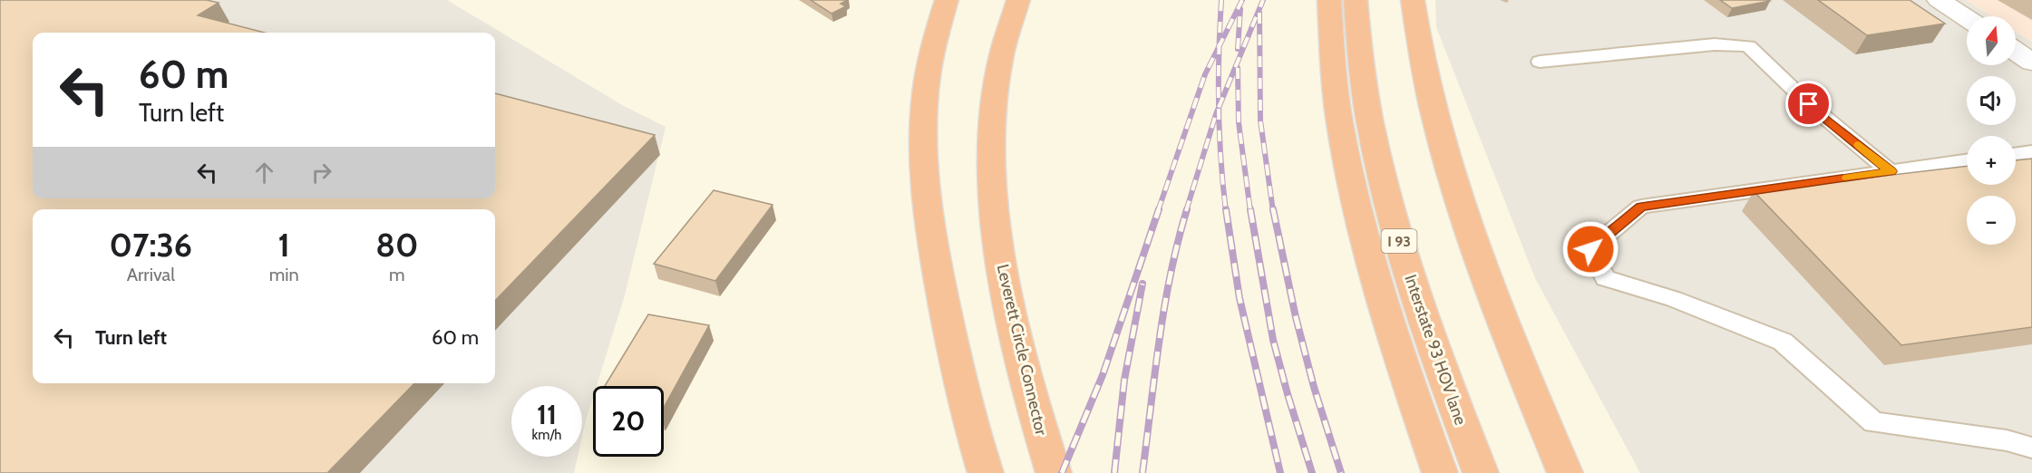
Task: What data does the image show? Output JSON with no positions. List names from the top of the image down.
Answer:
{
  "streets": {
    "highway": ["I 93", "Leverett Circle Connector", "Interstate 93 HOV lane"]
  },
  "north": "top",
  "page": {
    "map_buttons": ["+", "−"],
    "turn": ["60 m", "Turn left"],
    "eta": [
      "07:36",
      "Arrival",
      "1",
      "min",
      "80",
      "m"
    ],
    "list": [
      {
        "name": "Turn left",
        "value": "60 m"
      }
    ],
    "speed": "11 km/h",
    "limit": "20"
  }
}
